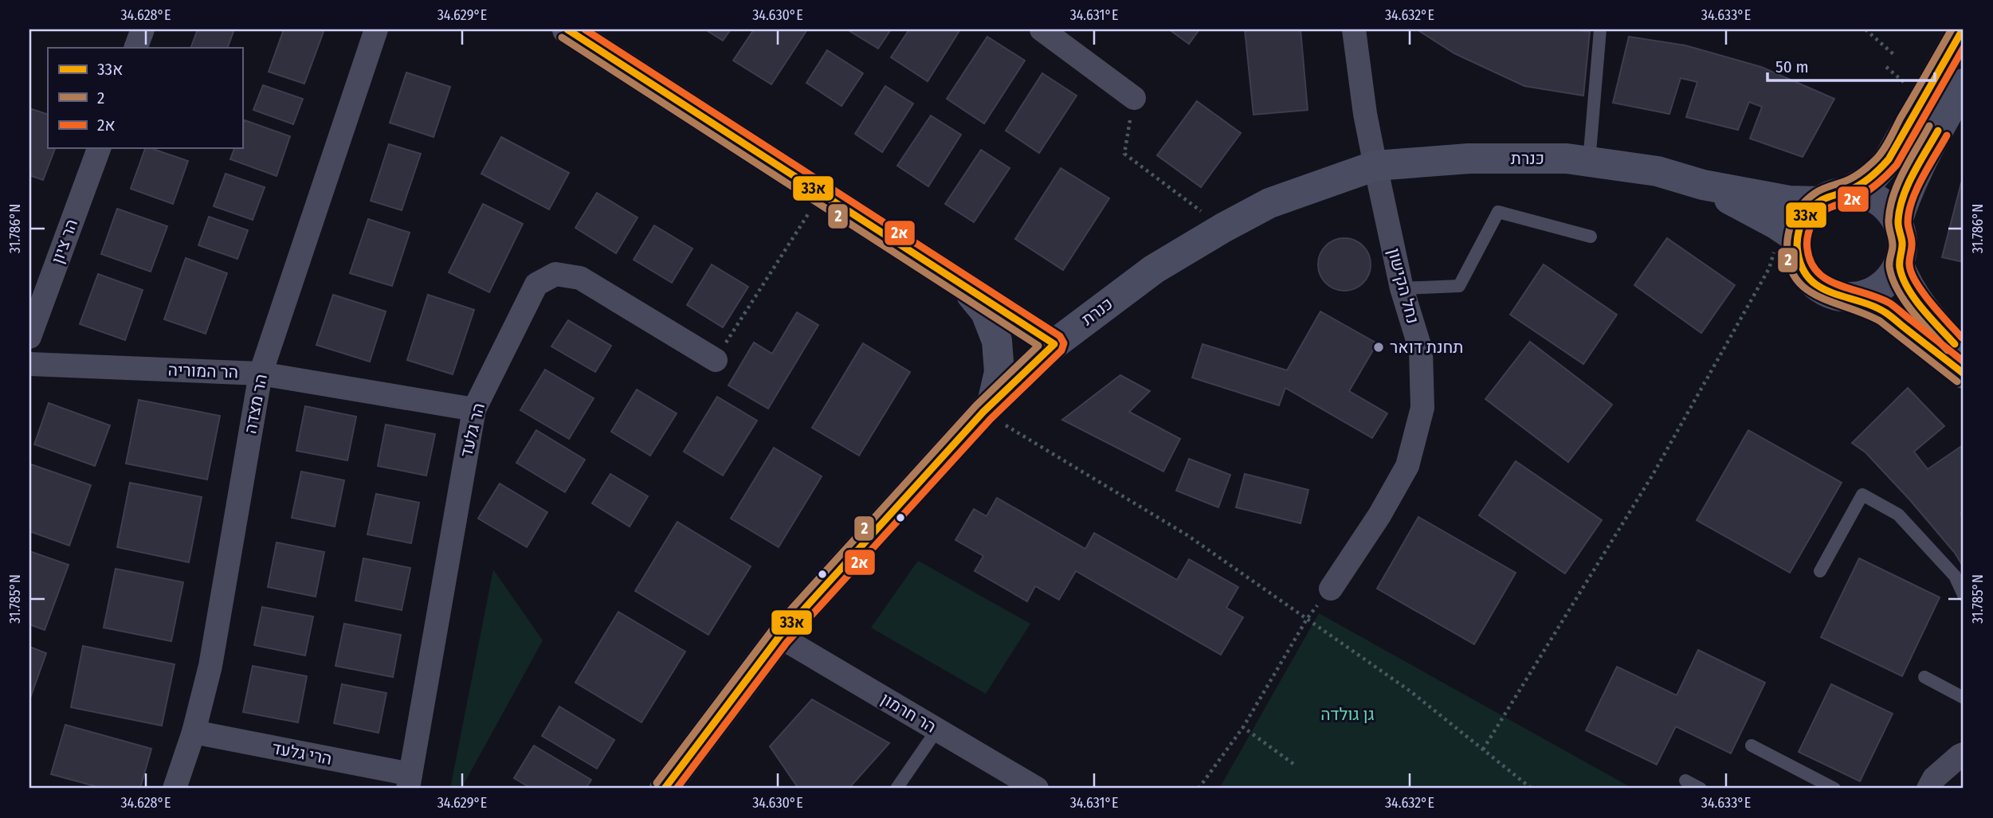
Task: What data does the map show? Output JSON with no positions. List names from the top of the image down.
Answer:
{
  "streets": {
    "street": [
      "כנרת",
      "הר ציון",
      "נחל הקישון",
      "הר המוריה",
      "הר מצדה",
      "הר גלעד",
      "הר חרמון",
      "הרי גלעד"
    ]
  },
  "crossings": [
    ["כנרת", "נחל הקישון"],
    ["כנרת", "הר חרמון"],
    ["הר המוריה", "הר מצדה"],
    ["הר המוריה", "הר גלעד"],
    ["הר מצדה", "הרי גלעד"],
    ["הר גלעד", "הרי גלעד"]
  ],
  "parks": ["גן גולדה"],
  "places": ["תחנת דואר"],
  "lines": ["transit line 33א", "transit line 2", "transit line 2א"],
  "legend": ["33א", "2", "2א"],
  "scale_bar": "50 m",
  "coordinates": [
    "34.628°E",
    "34.629°E",
    "34.630°E",
    "34.631°E",
    "34.632°E",
    "34.633°E",
    "31.786°N",
    "31.785°N"
  ]
}
